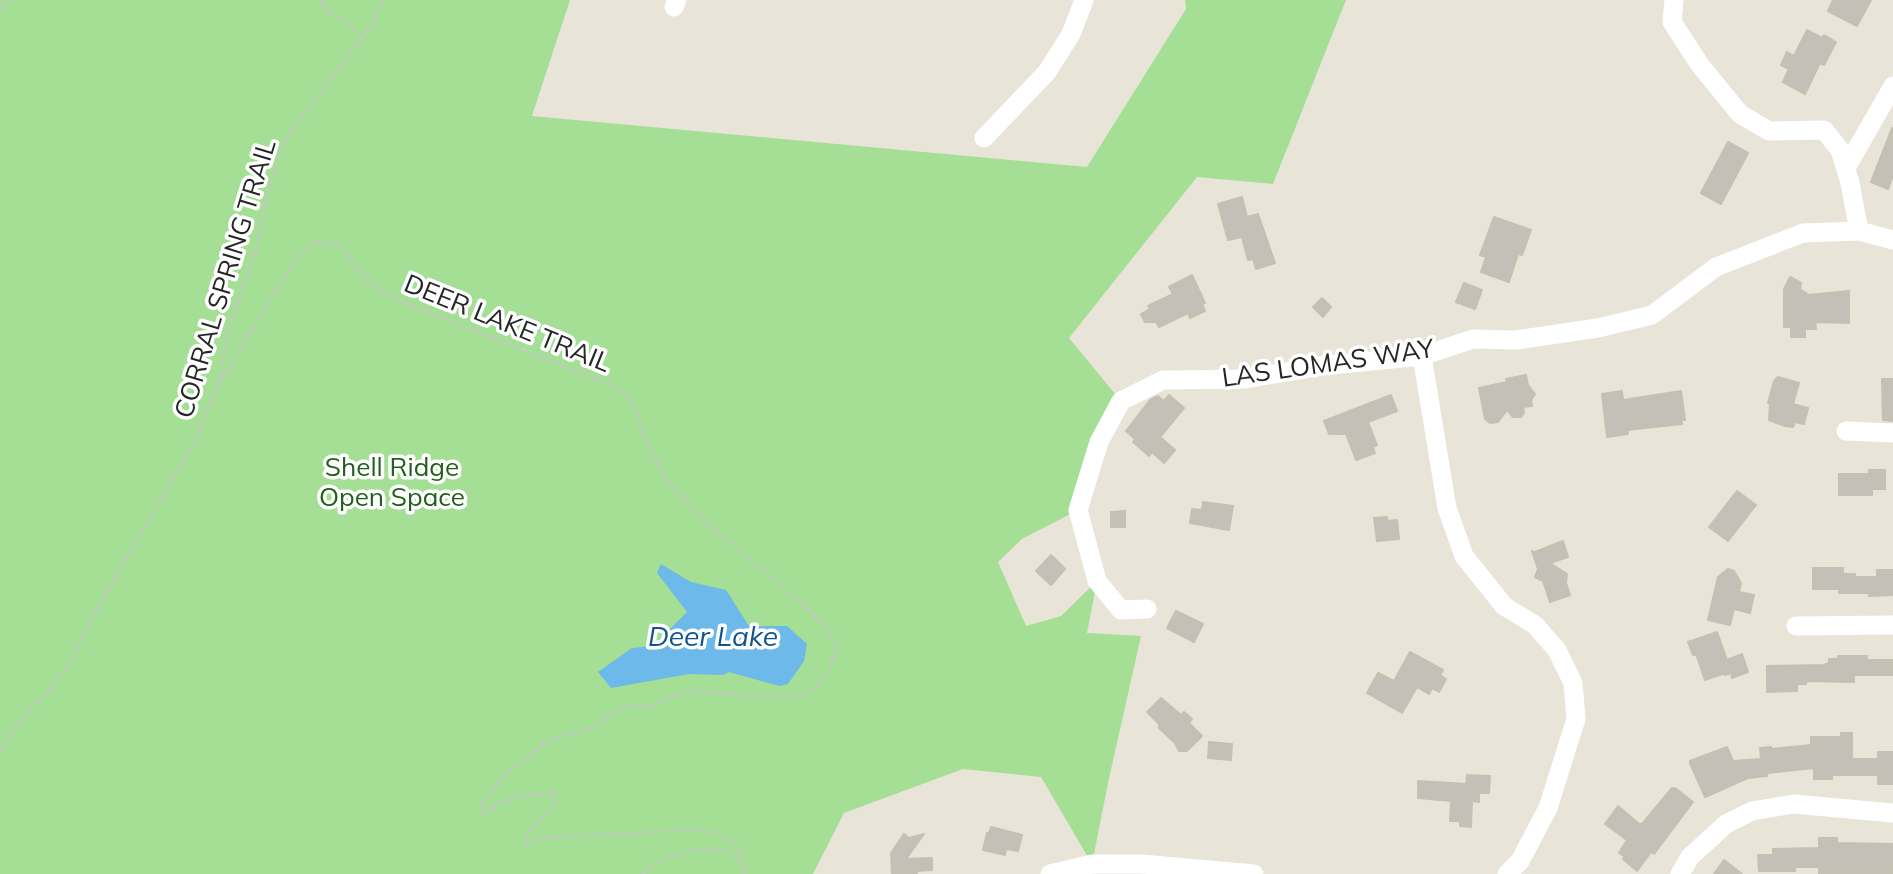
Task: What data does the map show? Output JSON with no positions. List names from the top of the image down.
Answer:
{
  "streets": {
    "street": ["LAS LOMAS WAY"],
    "path": ["CORRAL SPRING TRAIL", "DEER LAKE TRAIL"]
  },
  "crossings": [
    ["CORRAL SPRING TRAIL", "DEER LAKE TRAIL"]
  ],
  "water": ["Deer Lake"],
  "parks": ["Shell Ridge Open Space"]
}
